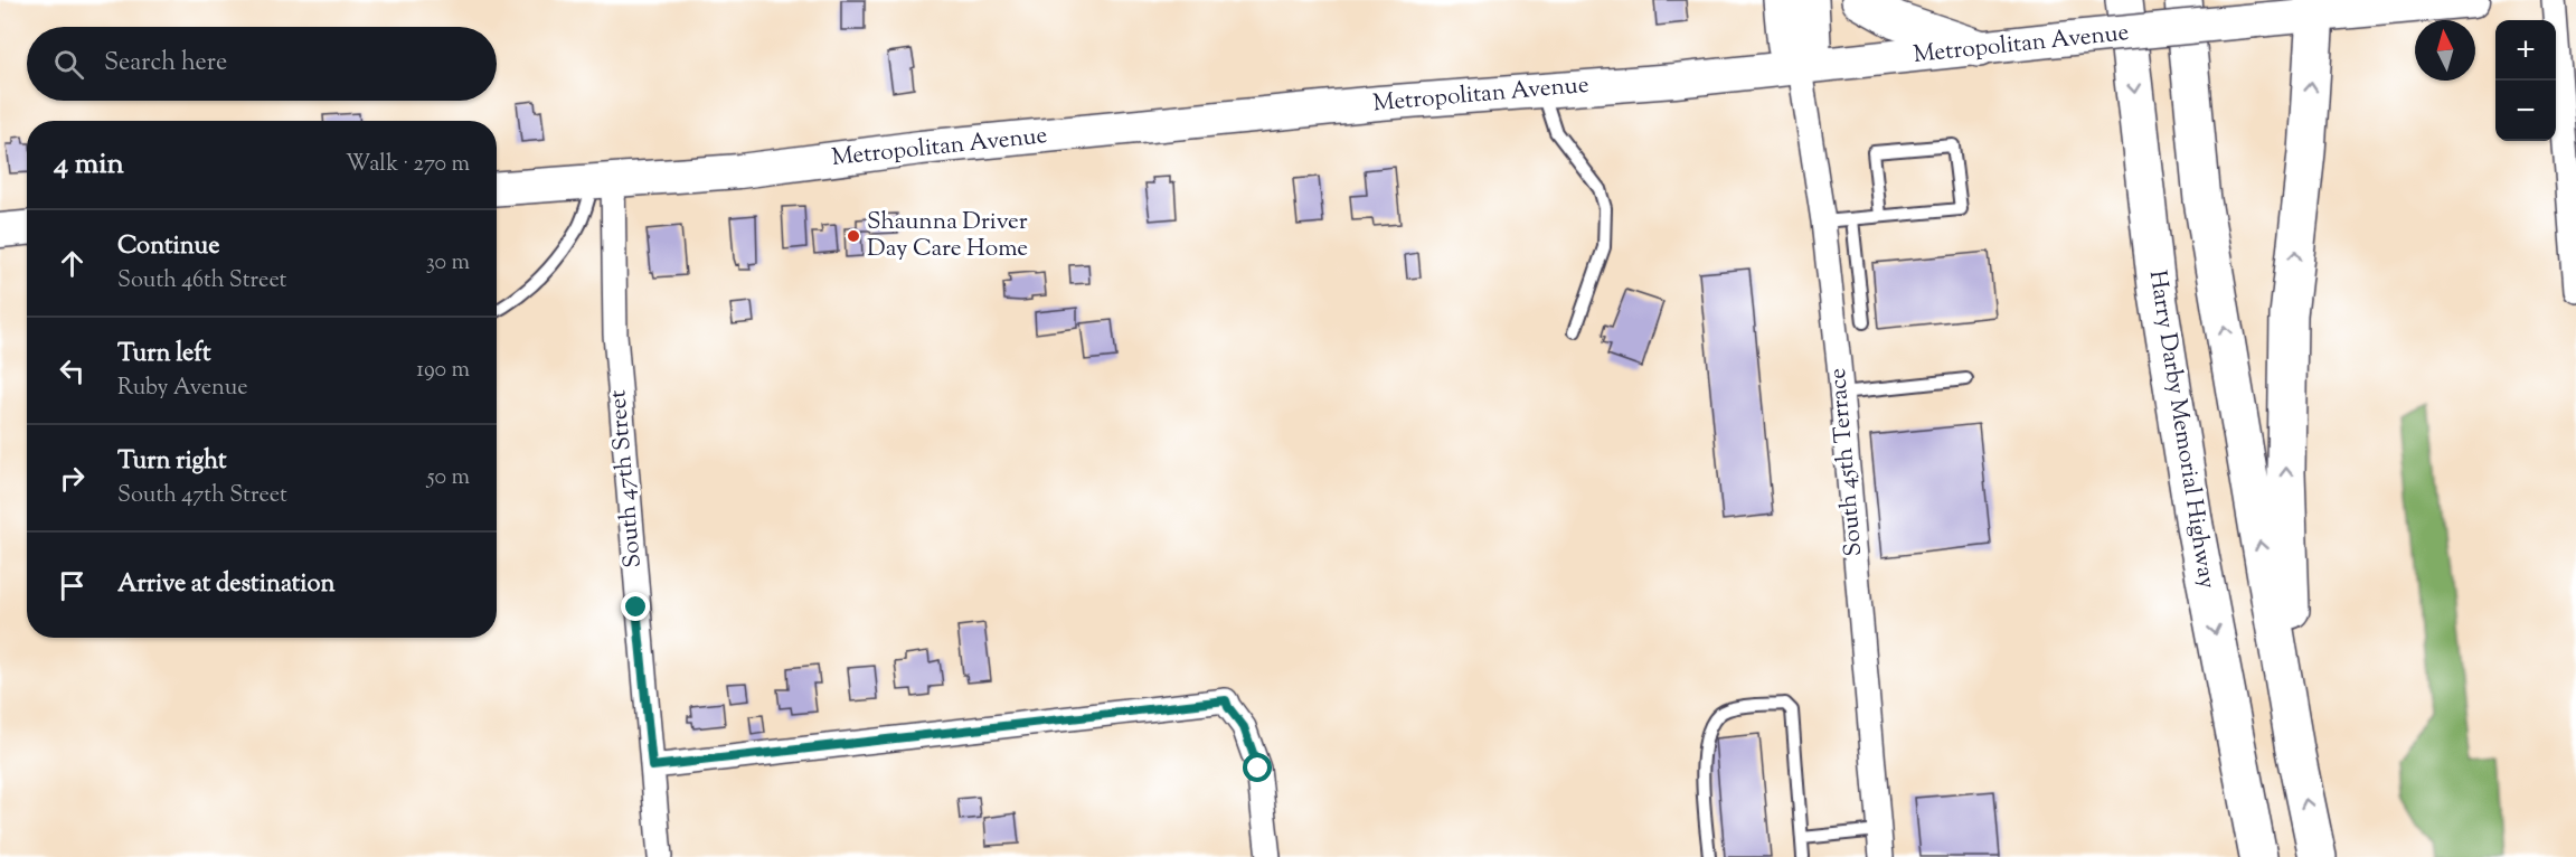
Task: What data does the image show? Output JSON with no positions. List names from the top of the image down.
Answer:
{
  "streets": {
    "highway": ["Harry Darby Memorial Highway"],
    "main road": ["Metropolitan Avenue"],
    "street": ["South 45th Terrace", "South 47th Street"]
  },
  "crossings": [
    ["Metropolitan Avenue", "South 45th Terrace"],
    ["Metropolitan Avenue", "South 47th Street"]
  ],
  "places": ["Shaunna Driver Day Care Home"],
  "north": "top",
  "page": {
    "map_buttons": ["+", "−"],
    "search": "Search here",
    "heading": ["4 min", "Walk · 270 m"],
    "list": [
      ["Continue", "South 46th Street", "30 m"],
      ["Turn left", "Ruby Avenue", "190 m"],
      ["Turn right", "South 47th Street", "50 m"],
      "Arrive at destination"
    ]
  }
}
